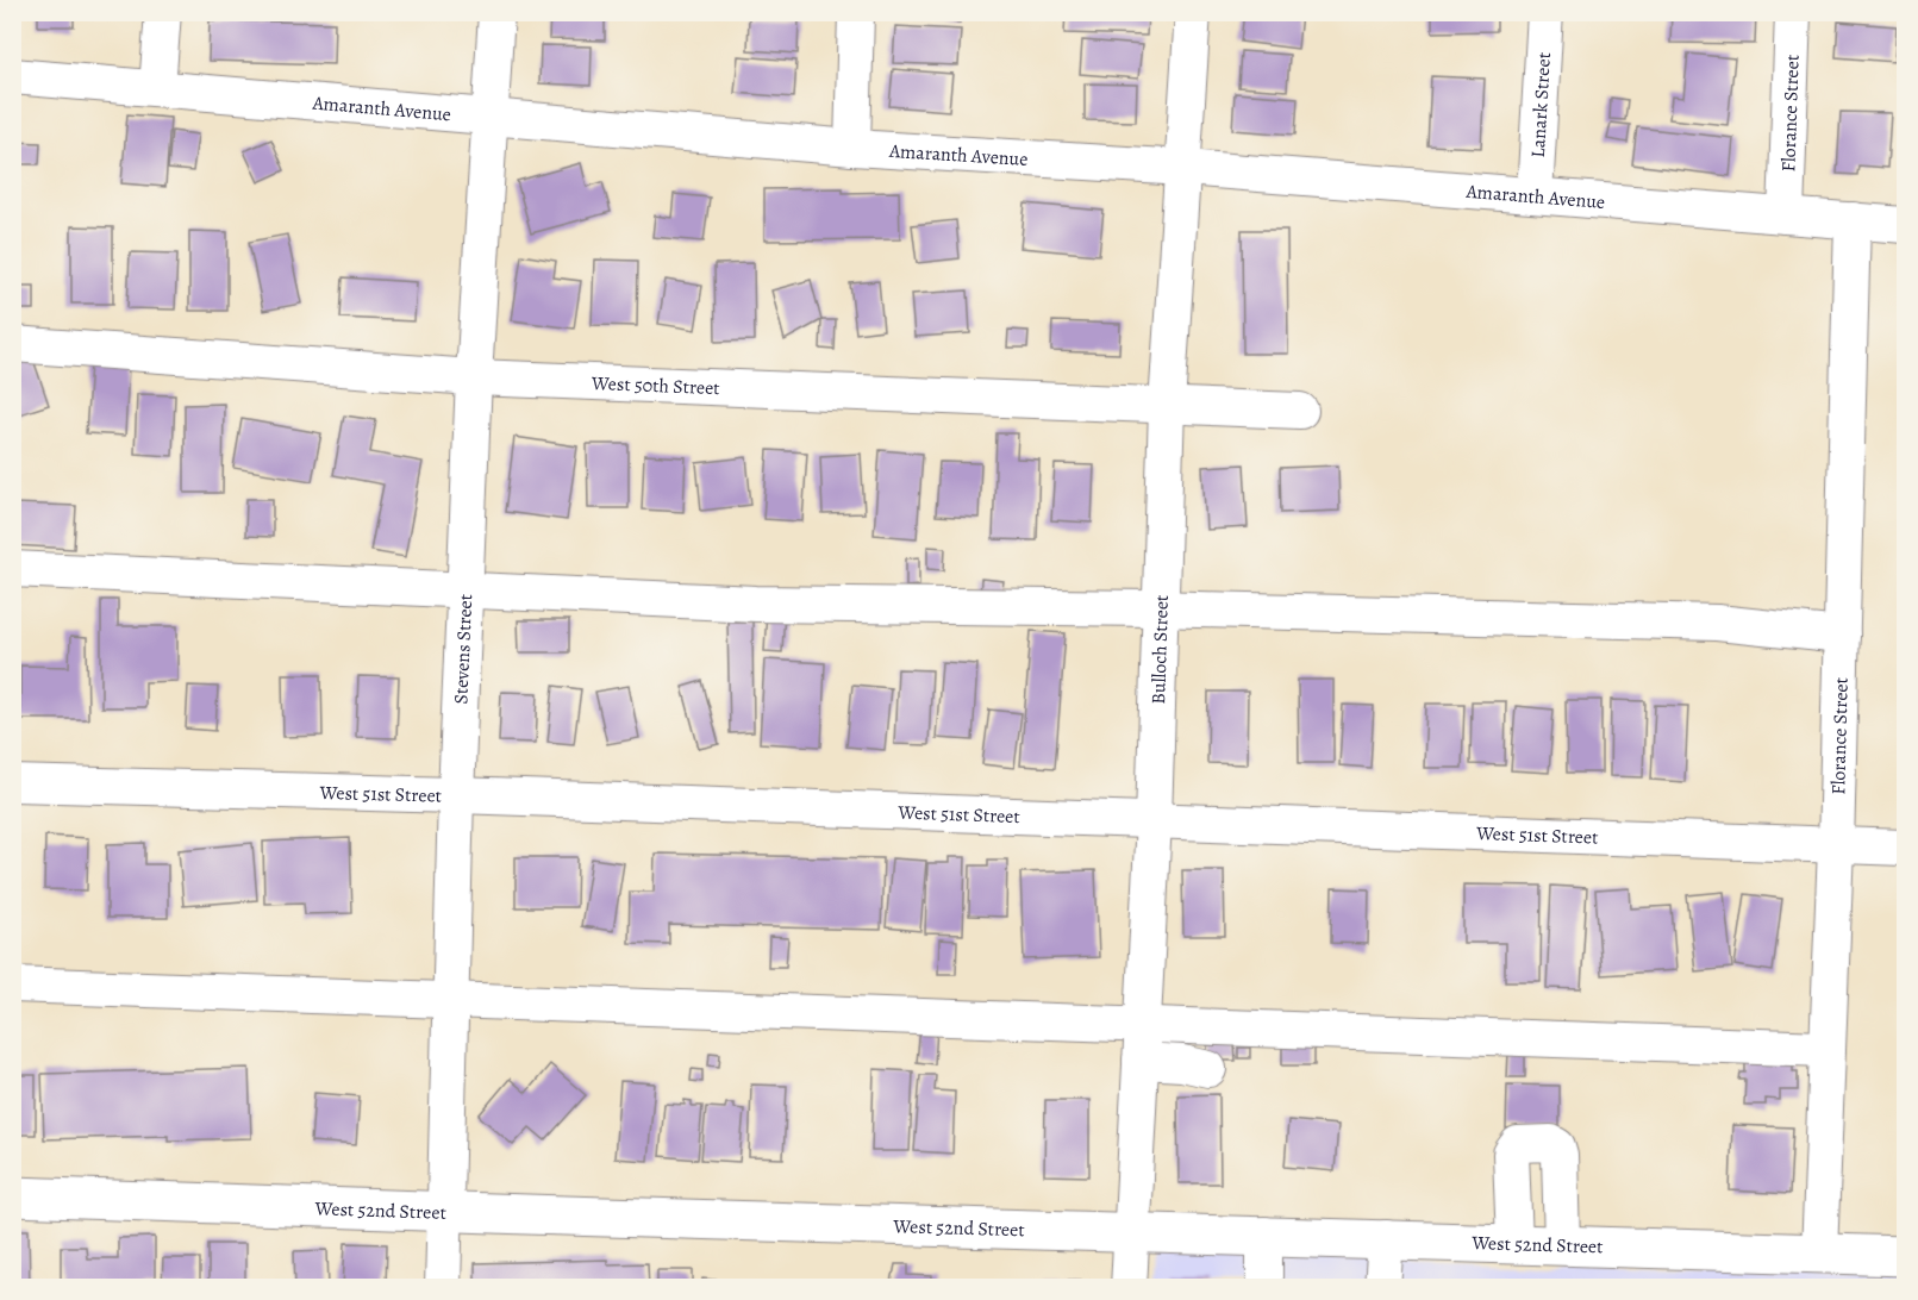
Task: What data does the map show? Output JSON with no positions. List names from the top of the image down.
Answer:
{
  "streets": {
    "main road": ["West 52nd Street"],
    "street": [
      "Lanark Street",
      "Amaranth Avenue",
      "Florance Street",
      "West 50th Street",
      "Stevens Street",
      "Bulloch Street",
      "West 51st Street"
    ]
  },
  "crossings": [
    ["Lanark Street", "Amaranth Avenue"],
    ["Amaranth Avenue", "Florance Street"],
    ["Amaranth Avenue", "Stevens Street"],
    ["Amaranth Avenue", "Bulloch Street"],
    ["Florance Street", "West 51st Street"],
    ["Florance Street", "West 52nd Street"],
    ["West 50th Street", "Stevens Street"],
    ["West 50th Street", "Bulloch Street"],
    ["Stevens Street", "West 51st Street"],
    ["Stevens Street", "West 52nd Street"],
    ["Bulloch Street", "West 51st Street"],
    ["Bulloch Street", "West 52nd Street"]
  ]
}
